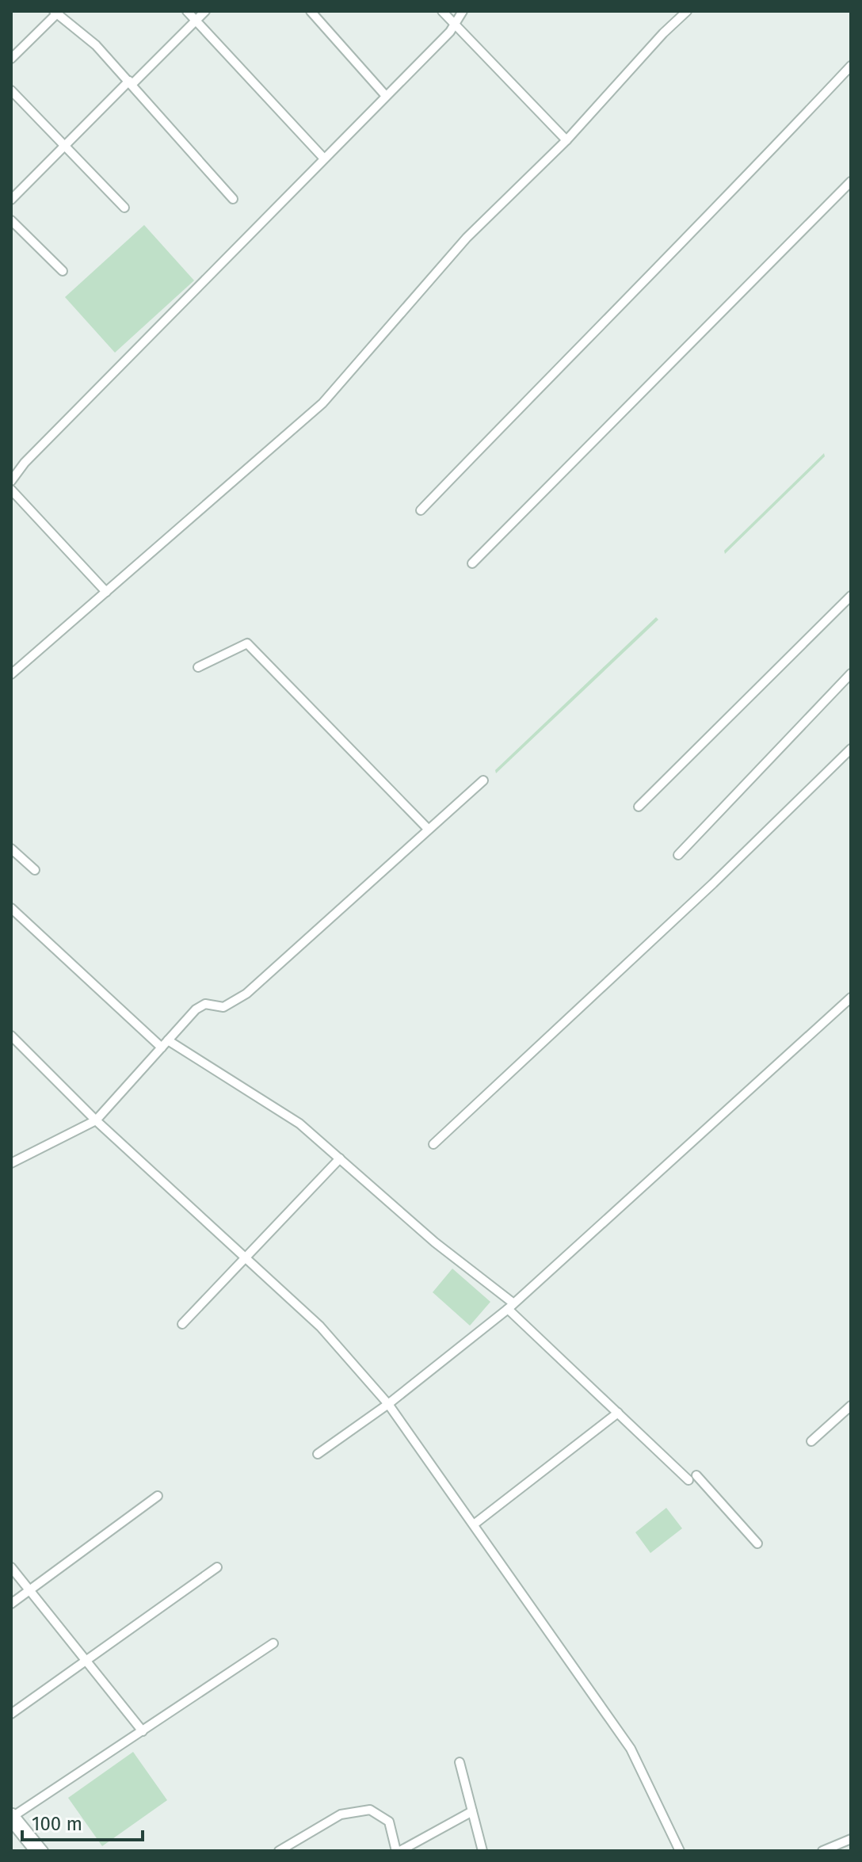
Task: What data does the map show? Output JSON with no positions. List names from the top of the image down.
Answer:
{
  "scale_bar": "100 m"
}
